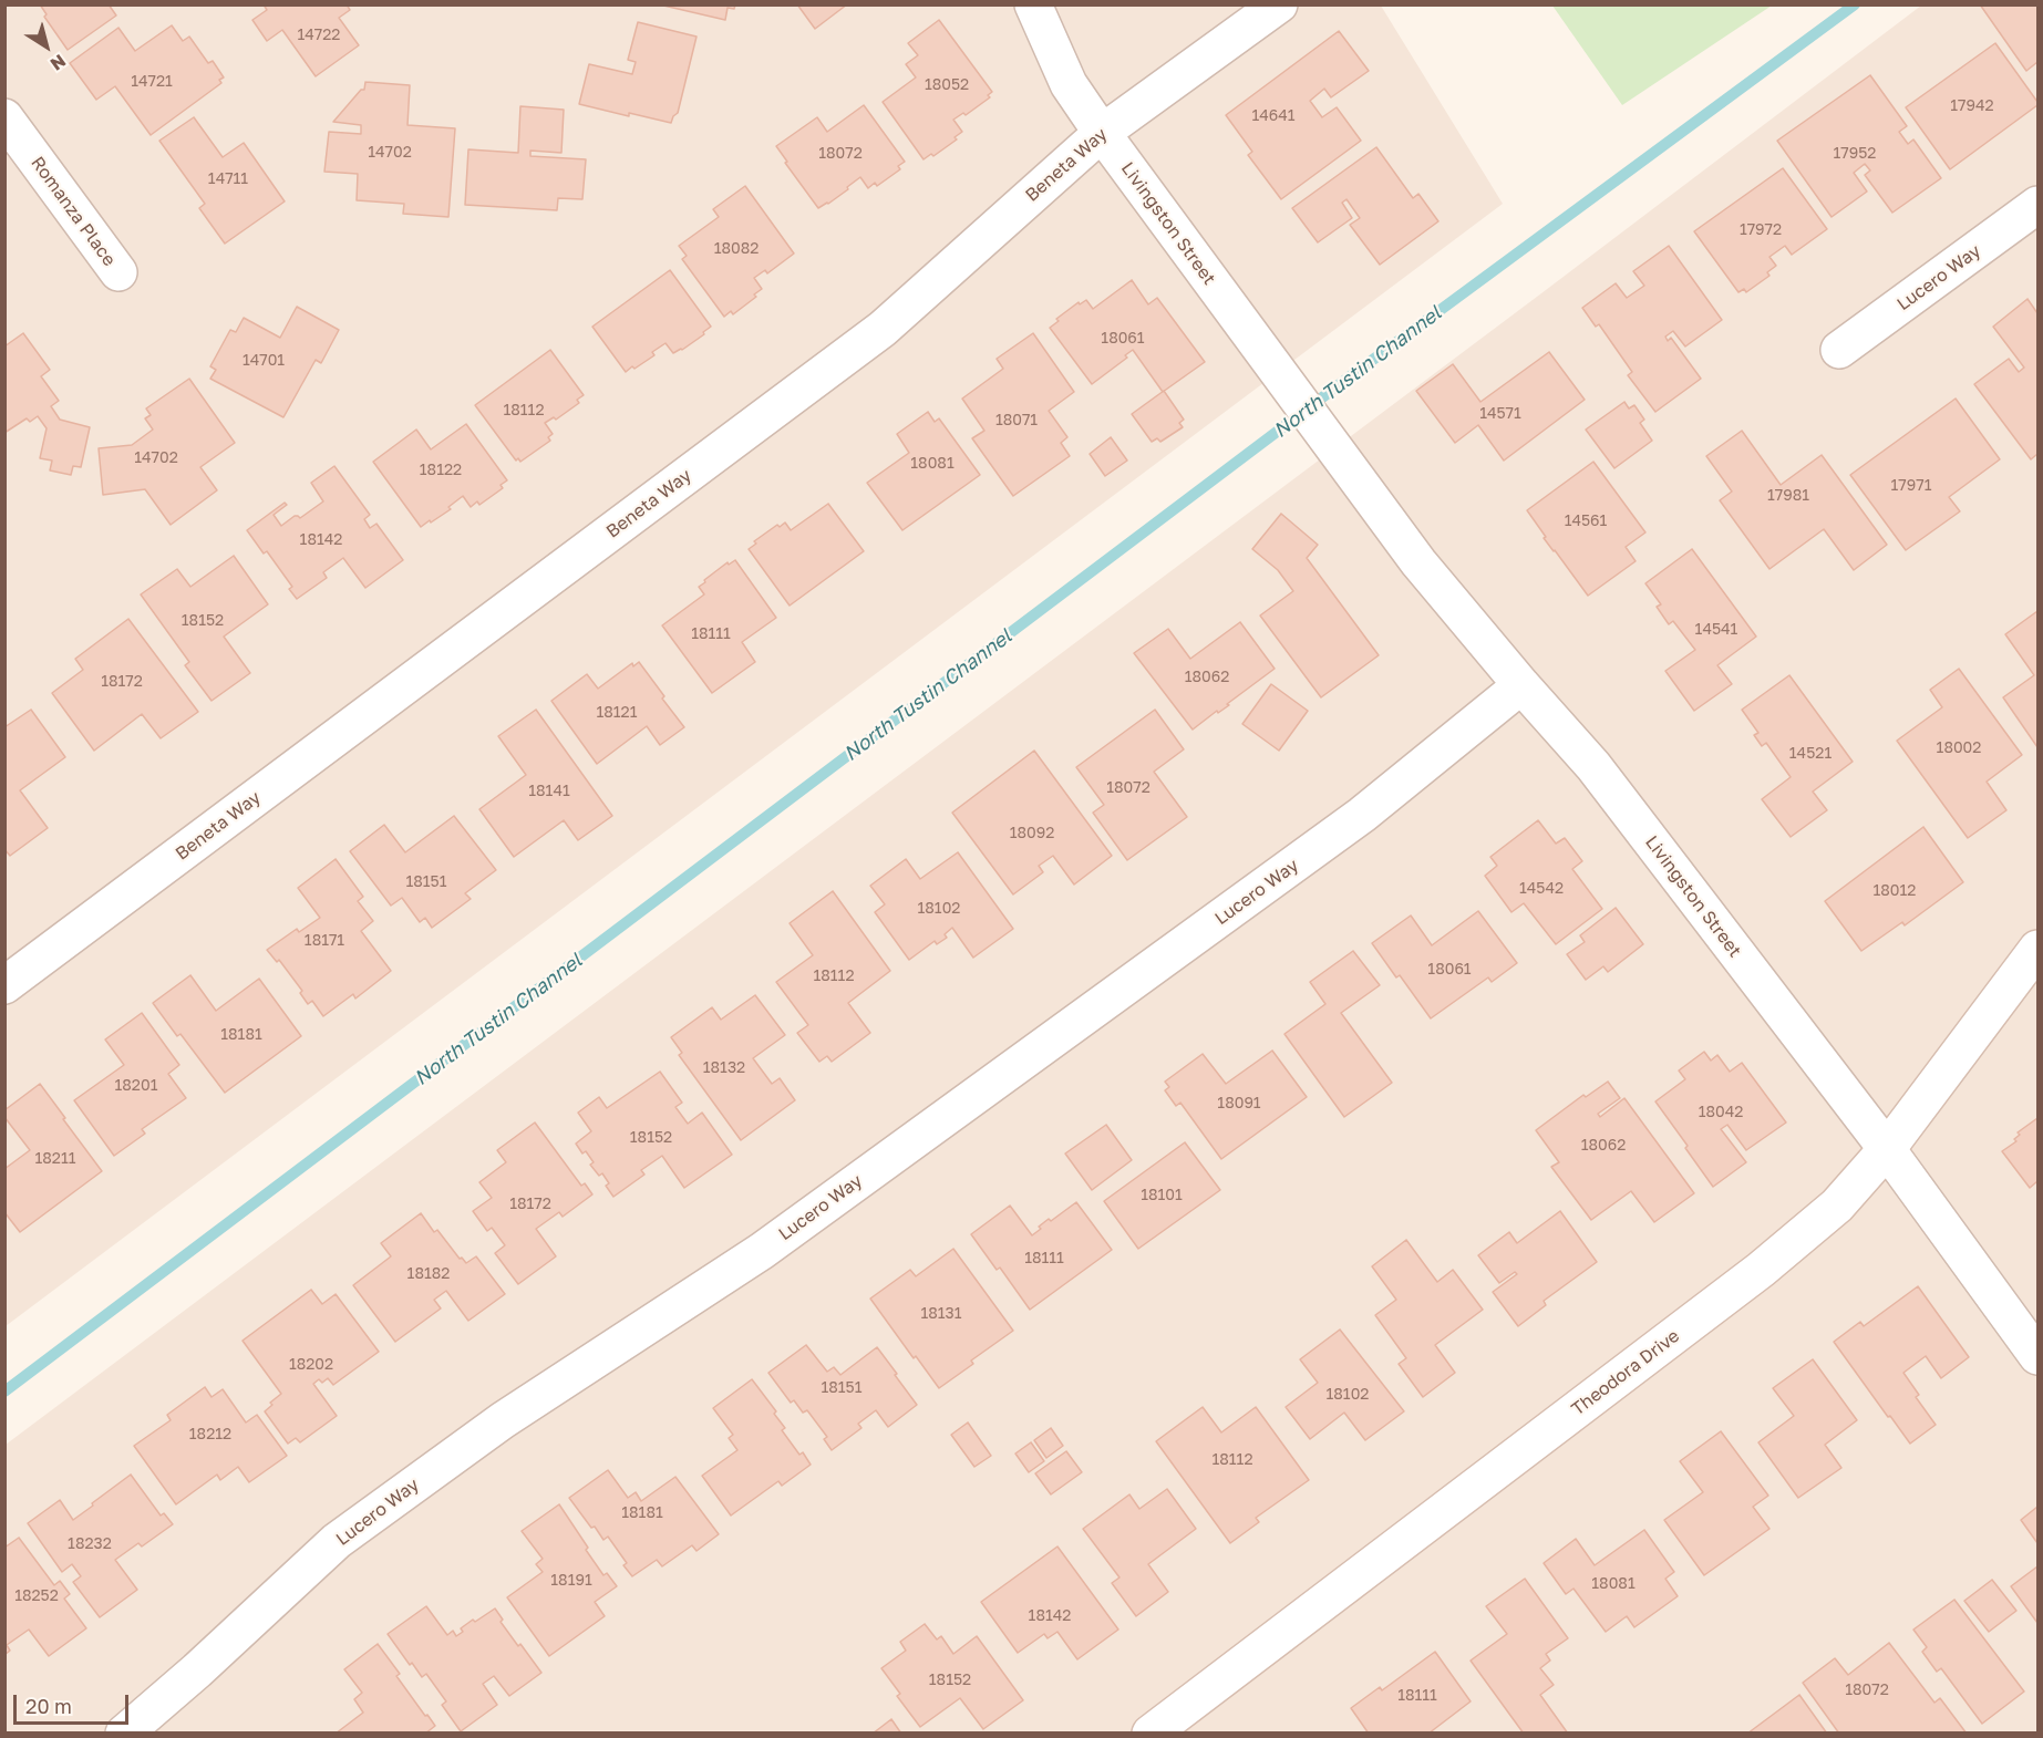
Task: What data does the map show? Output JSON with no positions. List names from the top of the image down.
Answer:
{
  "streets": {
    "street": [
      "Beneta Way",
      "Romanza Place",
      "Livingston Street",
      "Lucero Way",
      "Theodora Drive"
    ]
  },
  "crossings": [
    ["Beneta Way", "Livingston Street"],
    ["Livingston Street", "Lucero Way"],
    ["Livingston Street", "Theodora Drive"]
  ],
  "water": ["North Tustin Channel"],
  "house_numbers": [
    "14722",
    "14721",
    "18052",
    "17942",
    "14641",
    "14702",
    "18072",
    "17952",
    "14711",
    "17972",
    "18082",
    "18061",
    "14701",
    "18112",
    "14571",
    "18071",
    "14702",
    "18081",
    "18122",
    "17971",
    "17981",
    "14561",
    "18142",
    "18152",
    "14541",
    "18111",
    "18062",
    "18172",
    "18121",
    "18002",
    "14521",
    "18072",
    "18141",
    "18092",
    "18151",
    "14542",
    "18012",
    "18102",
    "18171",
    "18061",
    "18112",
    "18181",
    "18132",
    "18201",
    "18091",
    "18042",
    "18152",
    "18062",
    "18211",
    "18101",
    "18172",
    "18111",
    "18182",
    "18131",
    "18202",
    "18151",
    "18102",
    "18212",
    "18112",
    "18181",
    "18232",
    "18191",
    "18081",
    "18252",
    "18142",
    "18152",
    "18072",
    "18111"
  ],
  "scale_bar": "20 m",
  "north": "bottom right"
}
